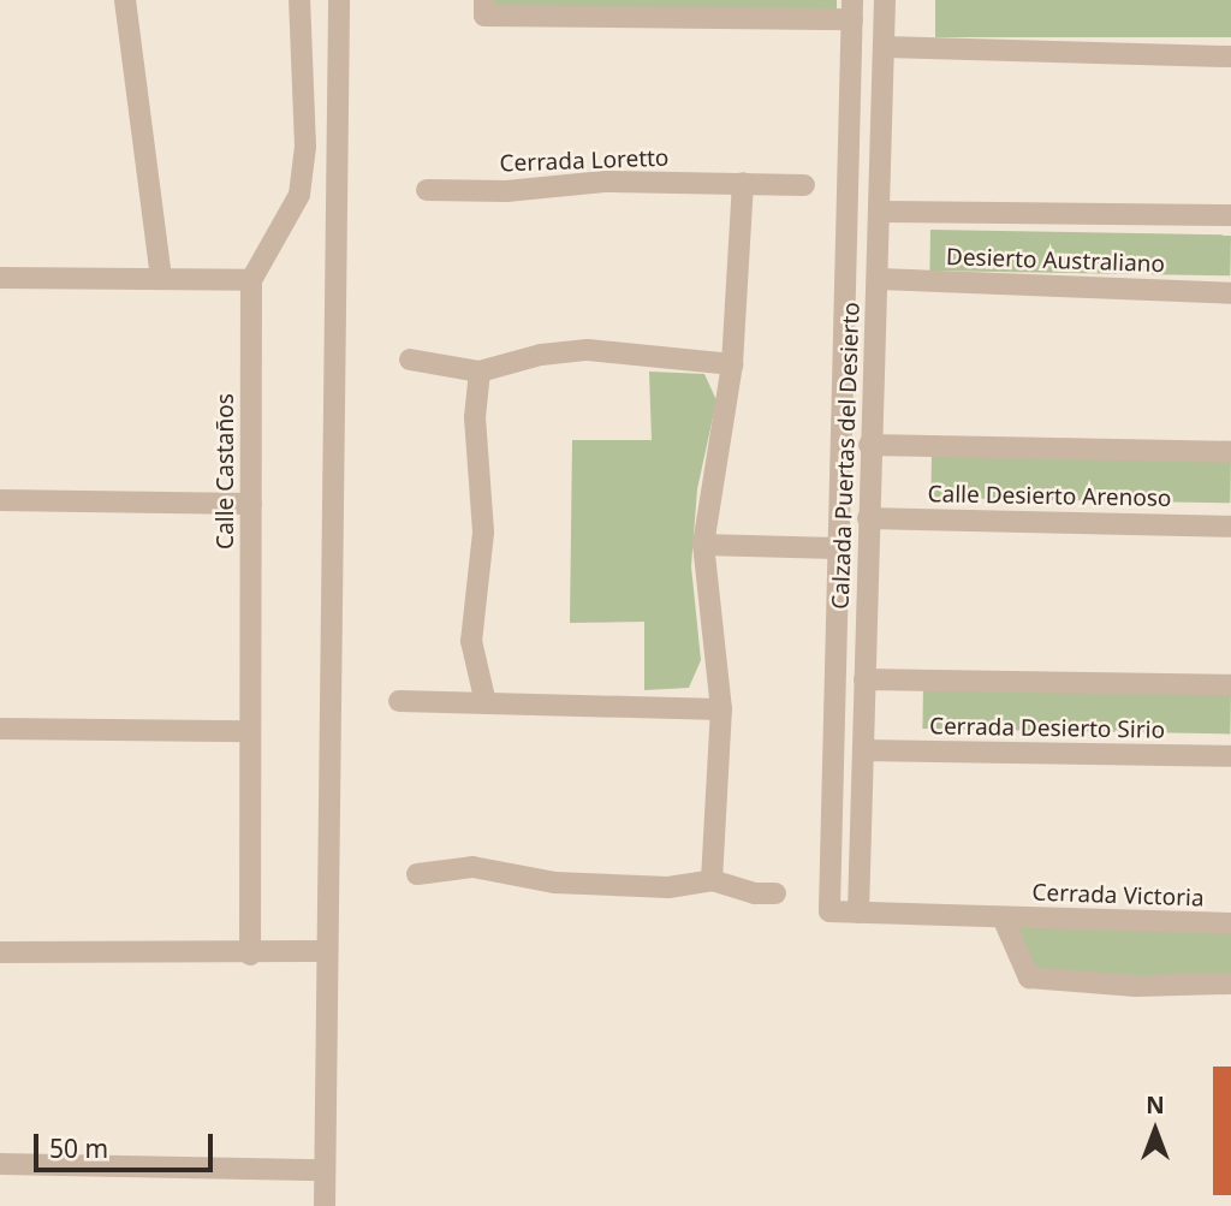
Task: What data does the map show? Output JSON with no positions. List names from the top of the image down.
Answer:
{
  "streets": {
    "street": [
      "Cerrada Loretto",
      "Desierto Australiano",
      "Calzada Puertas del Desierto",
      "Calle Castaños",
      "Calle Desierto Arenoso",
      "Cerrada Desierto Sirio",
      "Cerrada Victoria"
    ]
  },
  "crossings": [
    ["Desierto Australiano", "Calzada Puertas del Desierto"],
    ["Calzada Puertas del Desierto", "Calle Desierto Arenoso"],
    ["Calzada Puertas del Desierto", "Cerrada Desierto Sirio"],
    ["Calzada Puertas del Desierto", "Cerrada Victoria"]
  ],
  "scale_bar": "50 m",
  "north": "top"
}
